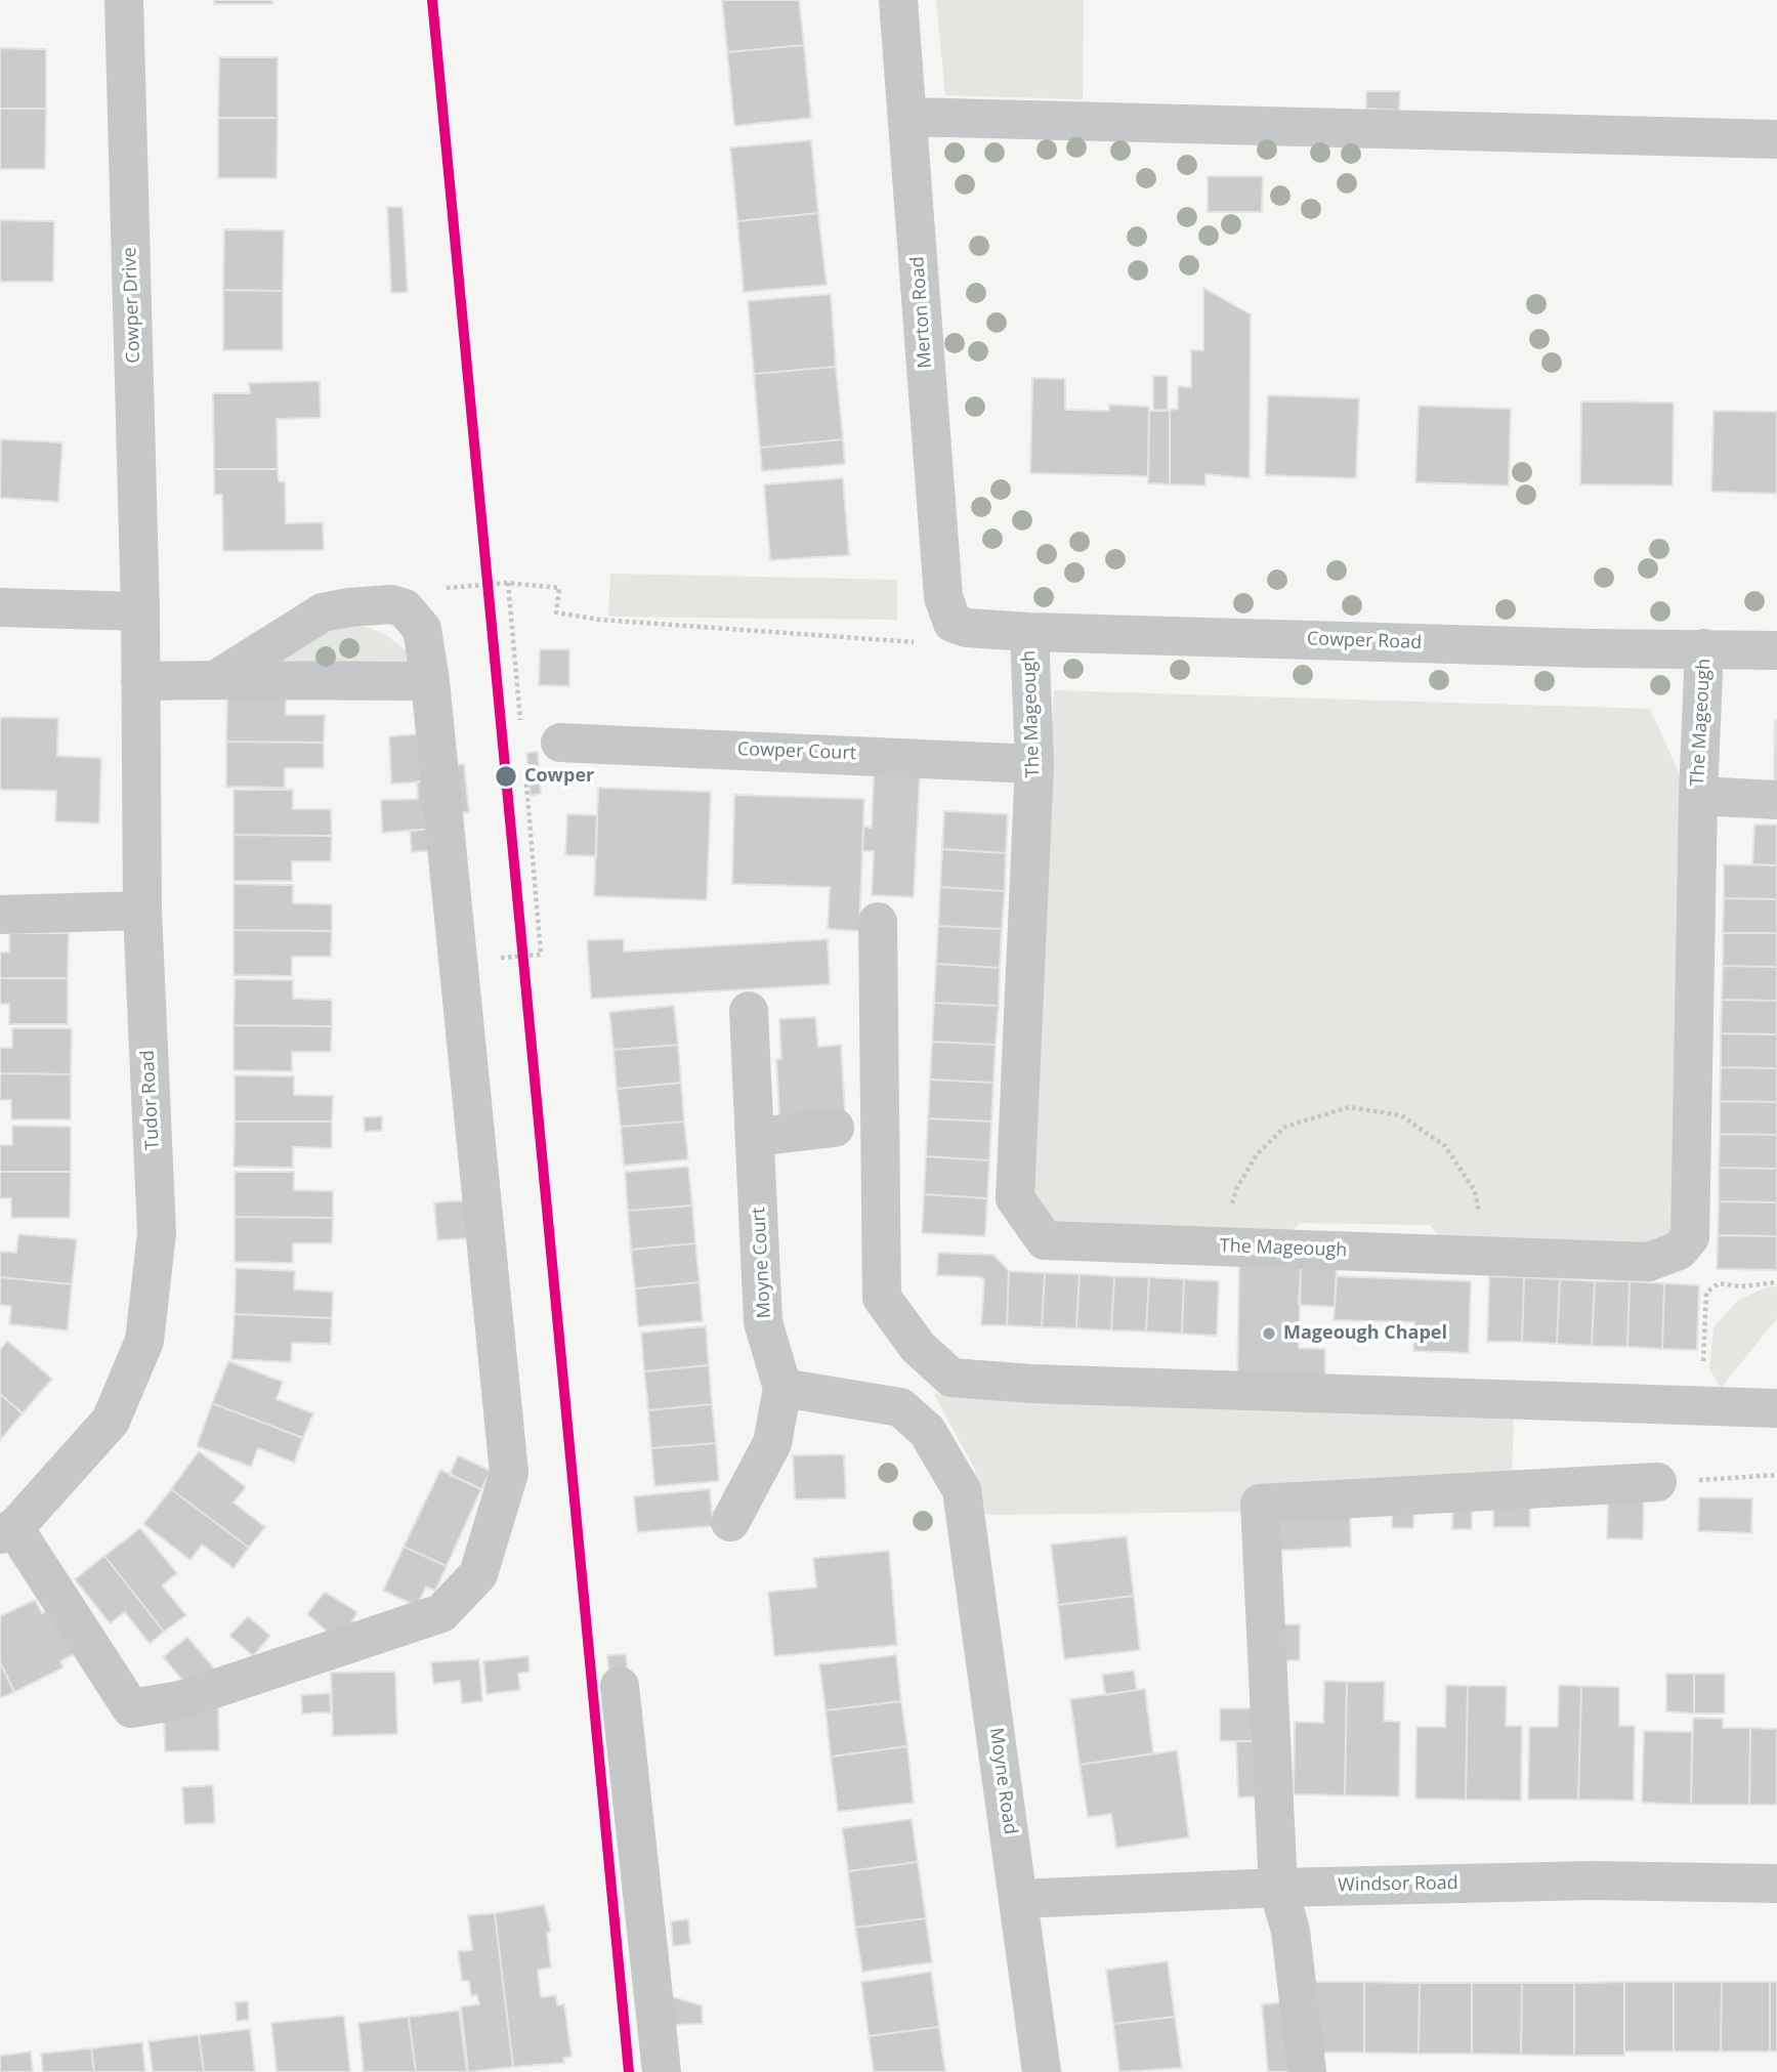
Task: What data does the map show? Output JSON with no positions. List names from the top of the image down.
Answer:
{
  "streets": {
    "street": [
      "Cowper Drive",
      "Merton Road",
      "Cowper Road",
      "The Mageough",
      "Cowper Court",
      "Tudor Road",
      "Moyne Court",
      "Moyne Road",
      "Windsor Road"
    ]
  },
  "crossings": [
    ["Cowper Drive", "Tudor Road"],
    ["Merton Road", "Cowper Road"],
    ["Cowper Road", "The Mageough"],
    ["The Mageough", "Cowper Court"],
    ["Moyne Court", "Moyne Road"],
    ["Moyne Road", "Windsor Road"]
  ],
  "places": ["Cowper", "Mageough Chapel"]
}
